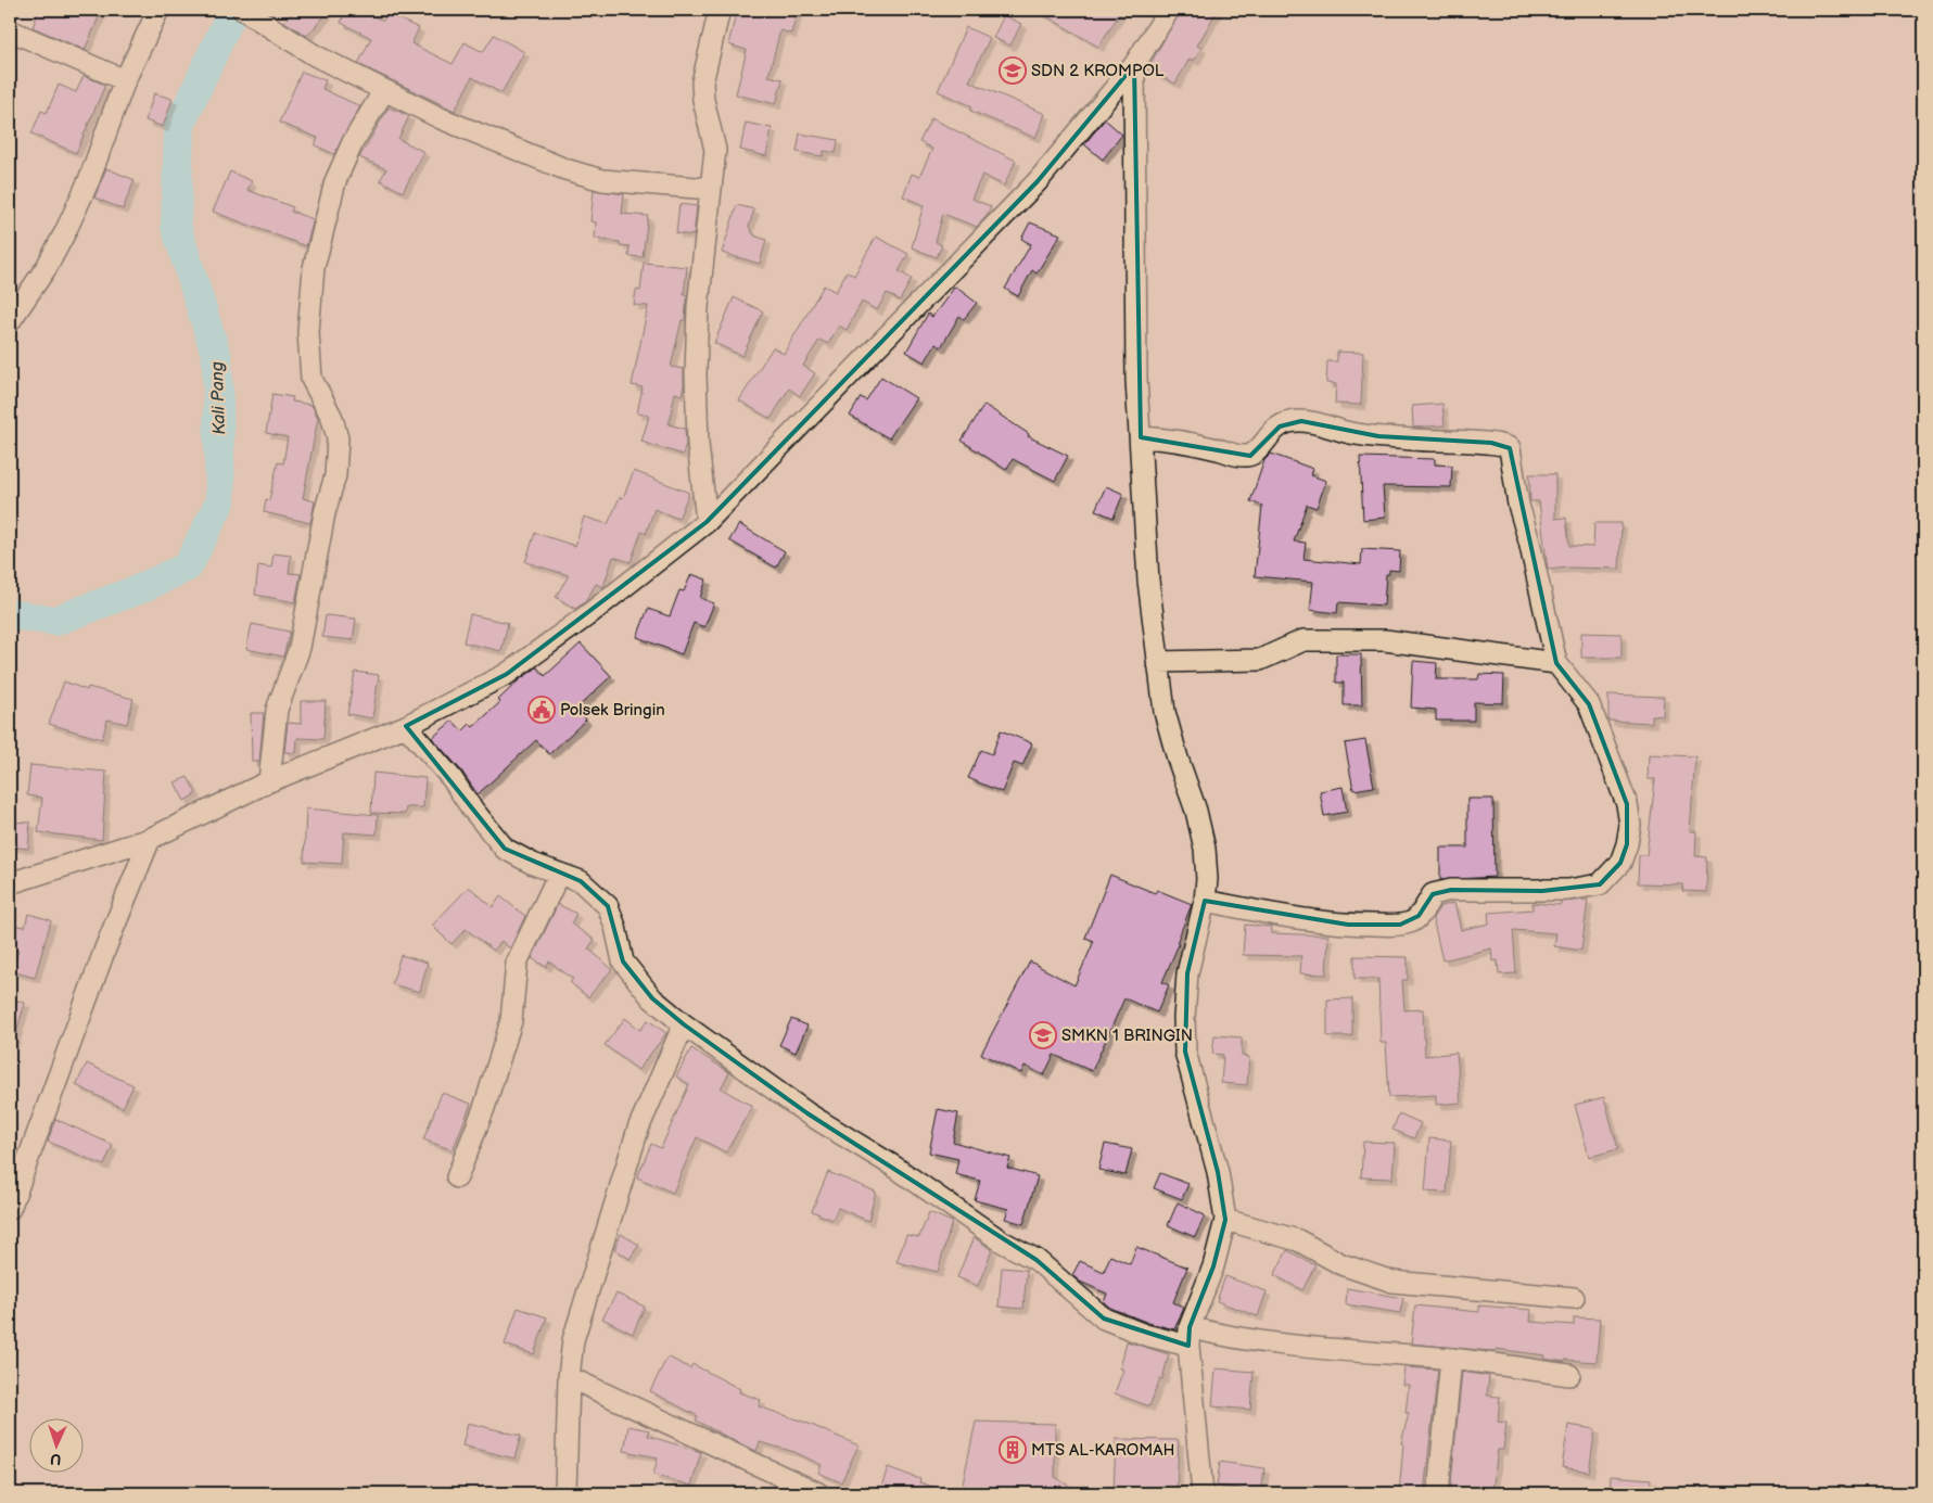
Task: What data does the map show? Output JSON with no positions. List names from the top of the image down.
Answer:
{
  "water": ["Kali Pang"],
  "places": {
    "school or university": ["SDN 2 KROMPOL", "SMKN 1 BRINGIN"],
    "public building": ["Polsek Bringin"],
    "building": ["MTS AL-KAROMAH"]
  },
  "north": "bottom"
}
